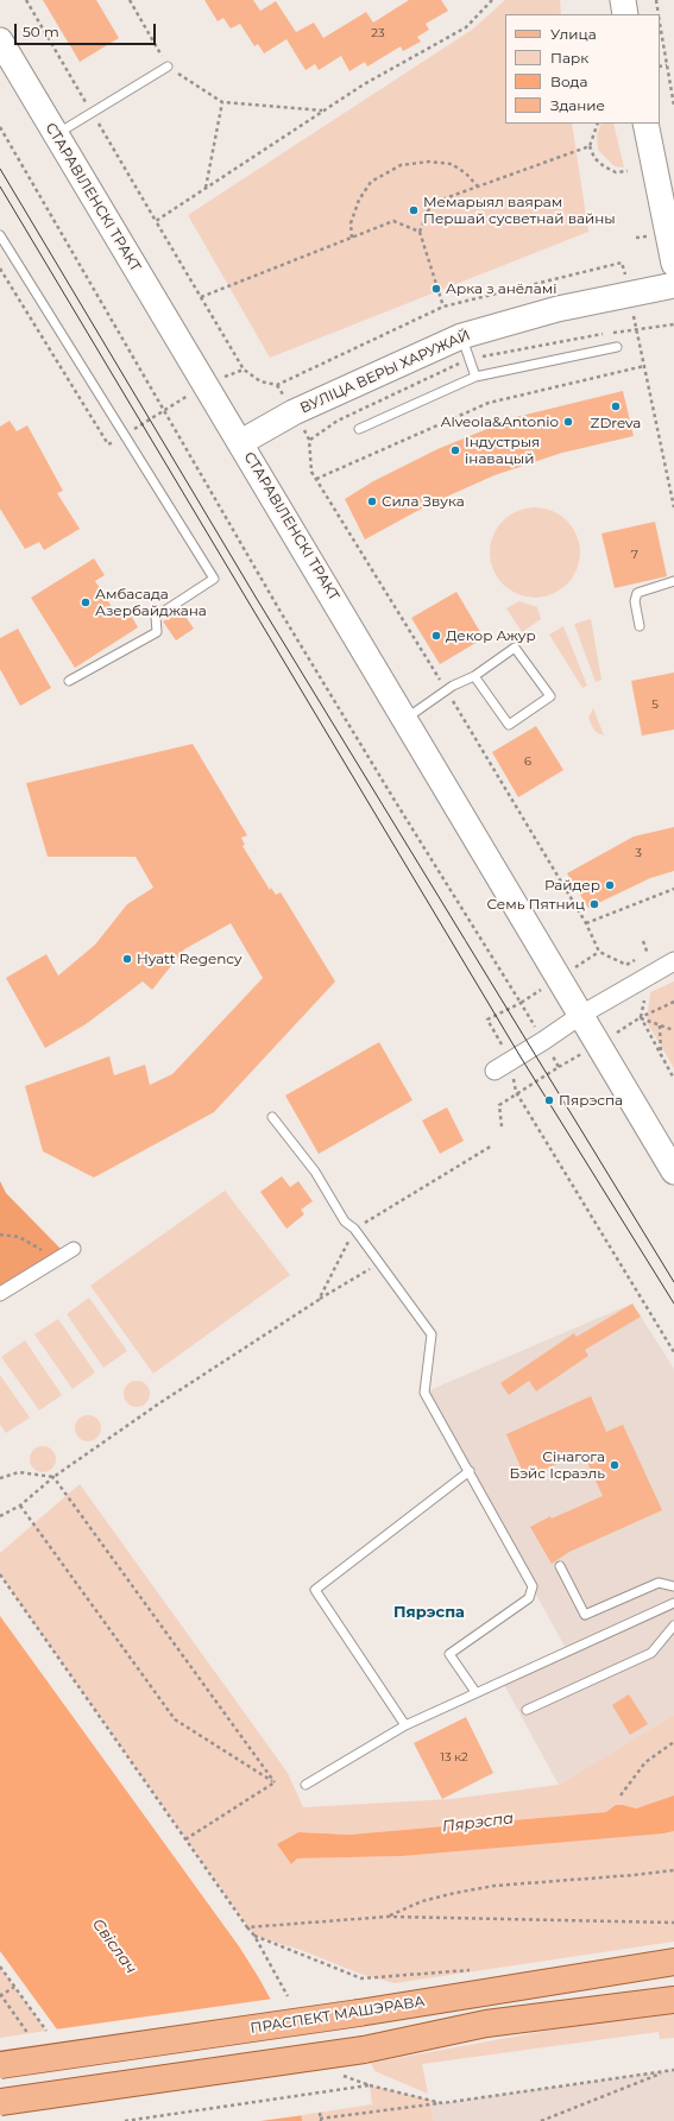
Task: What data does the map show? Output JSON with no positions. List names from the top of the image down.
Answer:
{
  "streets": {
    "main road": ["СТАРАВІЛЕНСКІ ТРАКТ", "ВУЛІЦА ВЕРЫ ХАРУЖАЙ", "ПРАСПЕКТ МАШЭРАВА"]
  },
  "crossings": [
    ["СТАРАВІЛЕНСКІ ТРАКТ", "ВУЛІЦА ВЕРЫ ХАРУЖАЙ"]
  ],
  "districts": ["Пярэспа"],
  "water": ["Пярэспа", "Свіслач"],
  "places": [
    "Мемарыял ваярам Першай сусветнай вайны",
    "Арка з анёламі",
    "ZDreva",
    "Alveola&Antonio",
    "Індустрыя інавацый",
    "Сила Звука",
    "Амбасада Азербайджана",
    "Декор Ажур",
    "Райдер",
    "Семь Пятниц",
    "Hyatt Regency",
    "Пярэспа",
    "Сінагога Бэйс Ісраэль"
  ],
  "house_numbers": [
    "23",
    "7",
    "5",
    "6",
    "3",
    "13 к2"
  ],
  "legend": [
    "Улица",
    "Парк",
    "Вода",
    "Здание"
  ],
  "scale_bar": "50 m"
}
